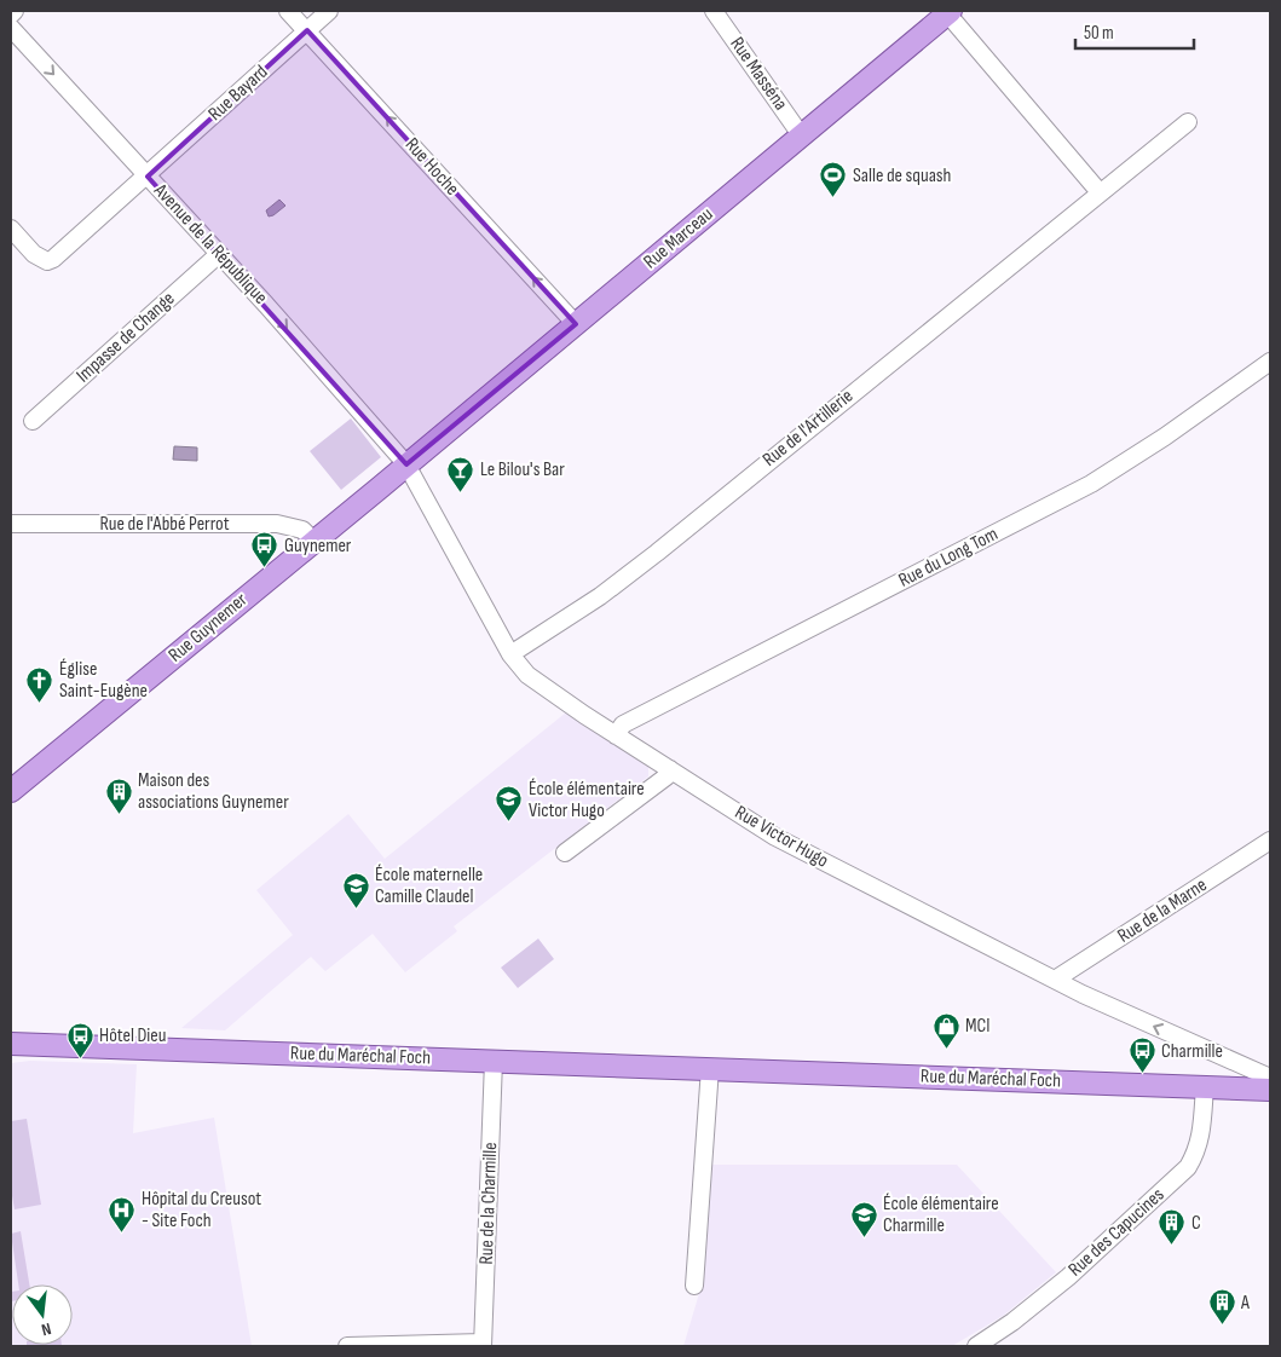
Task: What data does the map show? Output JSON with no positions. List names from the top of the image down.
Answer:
{
  "streets": {
    "main road": ["Rue Marceau", "Rue Guynemer", "Rue du Maréchal Foch"],
    "street": [
      "Rue Masséna",
      "Rue Bayard",
      "Rue Hoche",
      "Avenue de la République",
      "Impasse de Change",
      "Rue de l'Artillerie",
      "Rue de l'Abbé Perrot",
      "Rue du Long Tom",
      "Rue Victor Hugo",
      "Rue de la Marne",
      "Rue de la Charmille",
      "Rue des Capucines"
    ]
  },
  "crossings": [
    ["Rue Masséna", "Rue Marceau"],
    ["Rue Bayard", "Rue Hoche"],
    ["Rue Bayard", "Avenue de la République"],
    ["Rue Hoche", "Rue Marceau"],
    ["Rue Marceau", "Avenue de la République"],
    ["Rue Marceau", "Rue Guynemer"],
    ["Rue Marceau", "Rue Victor Hugo"],
    ["Avenue de la République", "Impasse de Change"],
    ["Avenue de la République", "Rue Guynemer"],
    ["Avenue de la République", "Rue Victor Hugo"],
    ["Rue de l'Artillerie", "Rue Victor Hugo"],
    ["Rue de l'Abbé Perrot", "Rue Guynemer"],
    ["Rue du Long Tom", "Rue Victor Hugo"],
    ["Rue Guynemer", "Rue Victor Hugo"],
    ["Rue Victor Hugo", "Rue de la Marne"],
    ["Rue du Maréchal Foch", "Rue de la Charmille"],
    ["Rue du Maréchal Foch", "Rue des Capucines"]
  ],
  "one_way": ["Rue Hoche", "Avenue de la République"],
  "places": {
    "sports": ["Salle de squash"],
    "bar": ["Le Bilou's Bar"],
    "bus stop": ["Guynemer", "Hôtel Dieu", "Charmille"],
    "church": ["Église Saint-Eugène"],
    "building": ["Maison des associations Guynemer", "C", "A"],
    "school or university": ["École élémentaire Victor Hugo", "École maternelle Camille Claudel", "École élémentaire Charmille"],
    "shop": ["MCI"],
    "hospital": ["Hôpital du Creusot - Site Foch"]
  },
  "scale_bar": "50 m",
  "north": "bottom"
}
